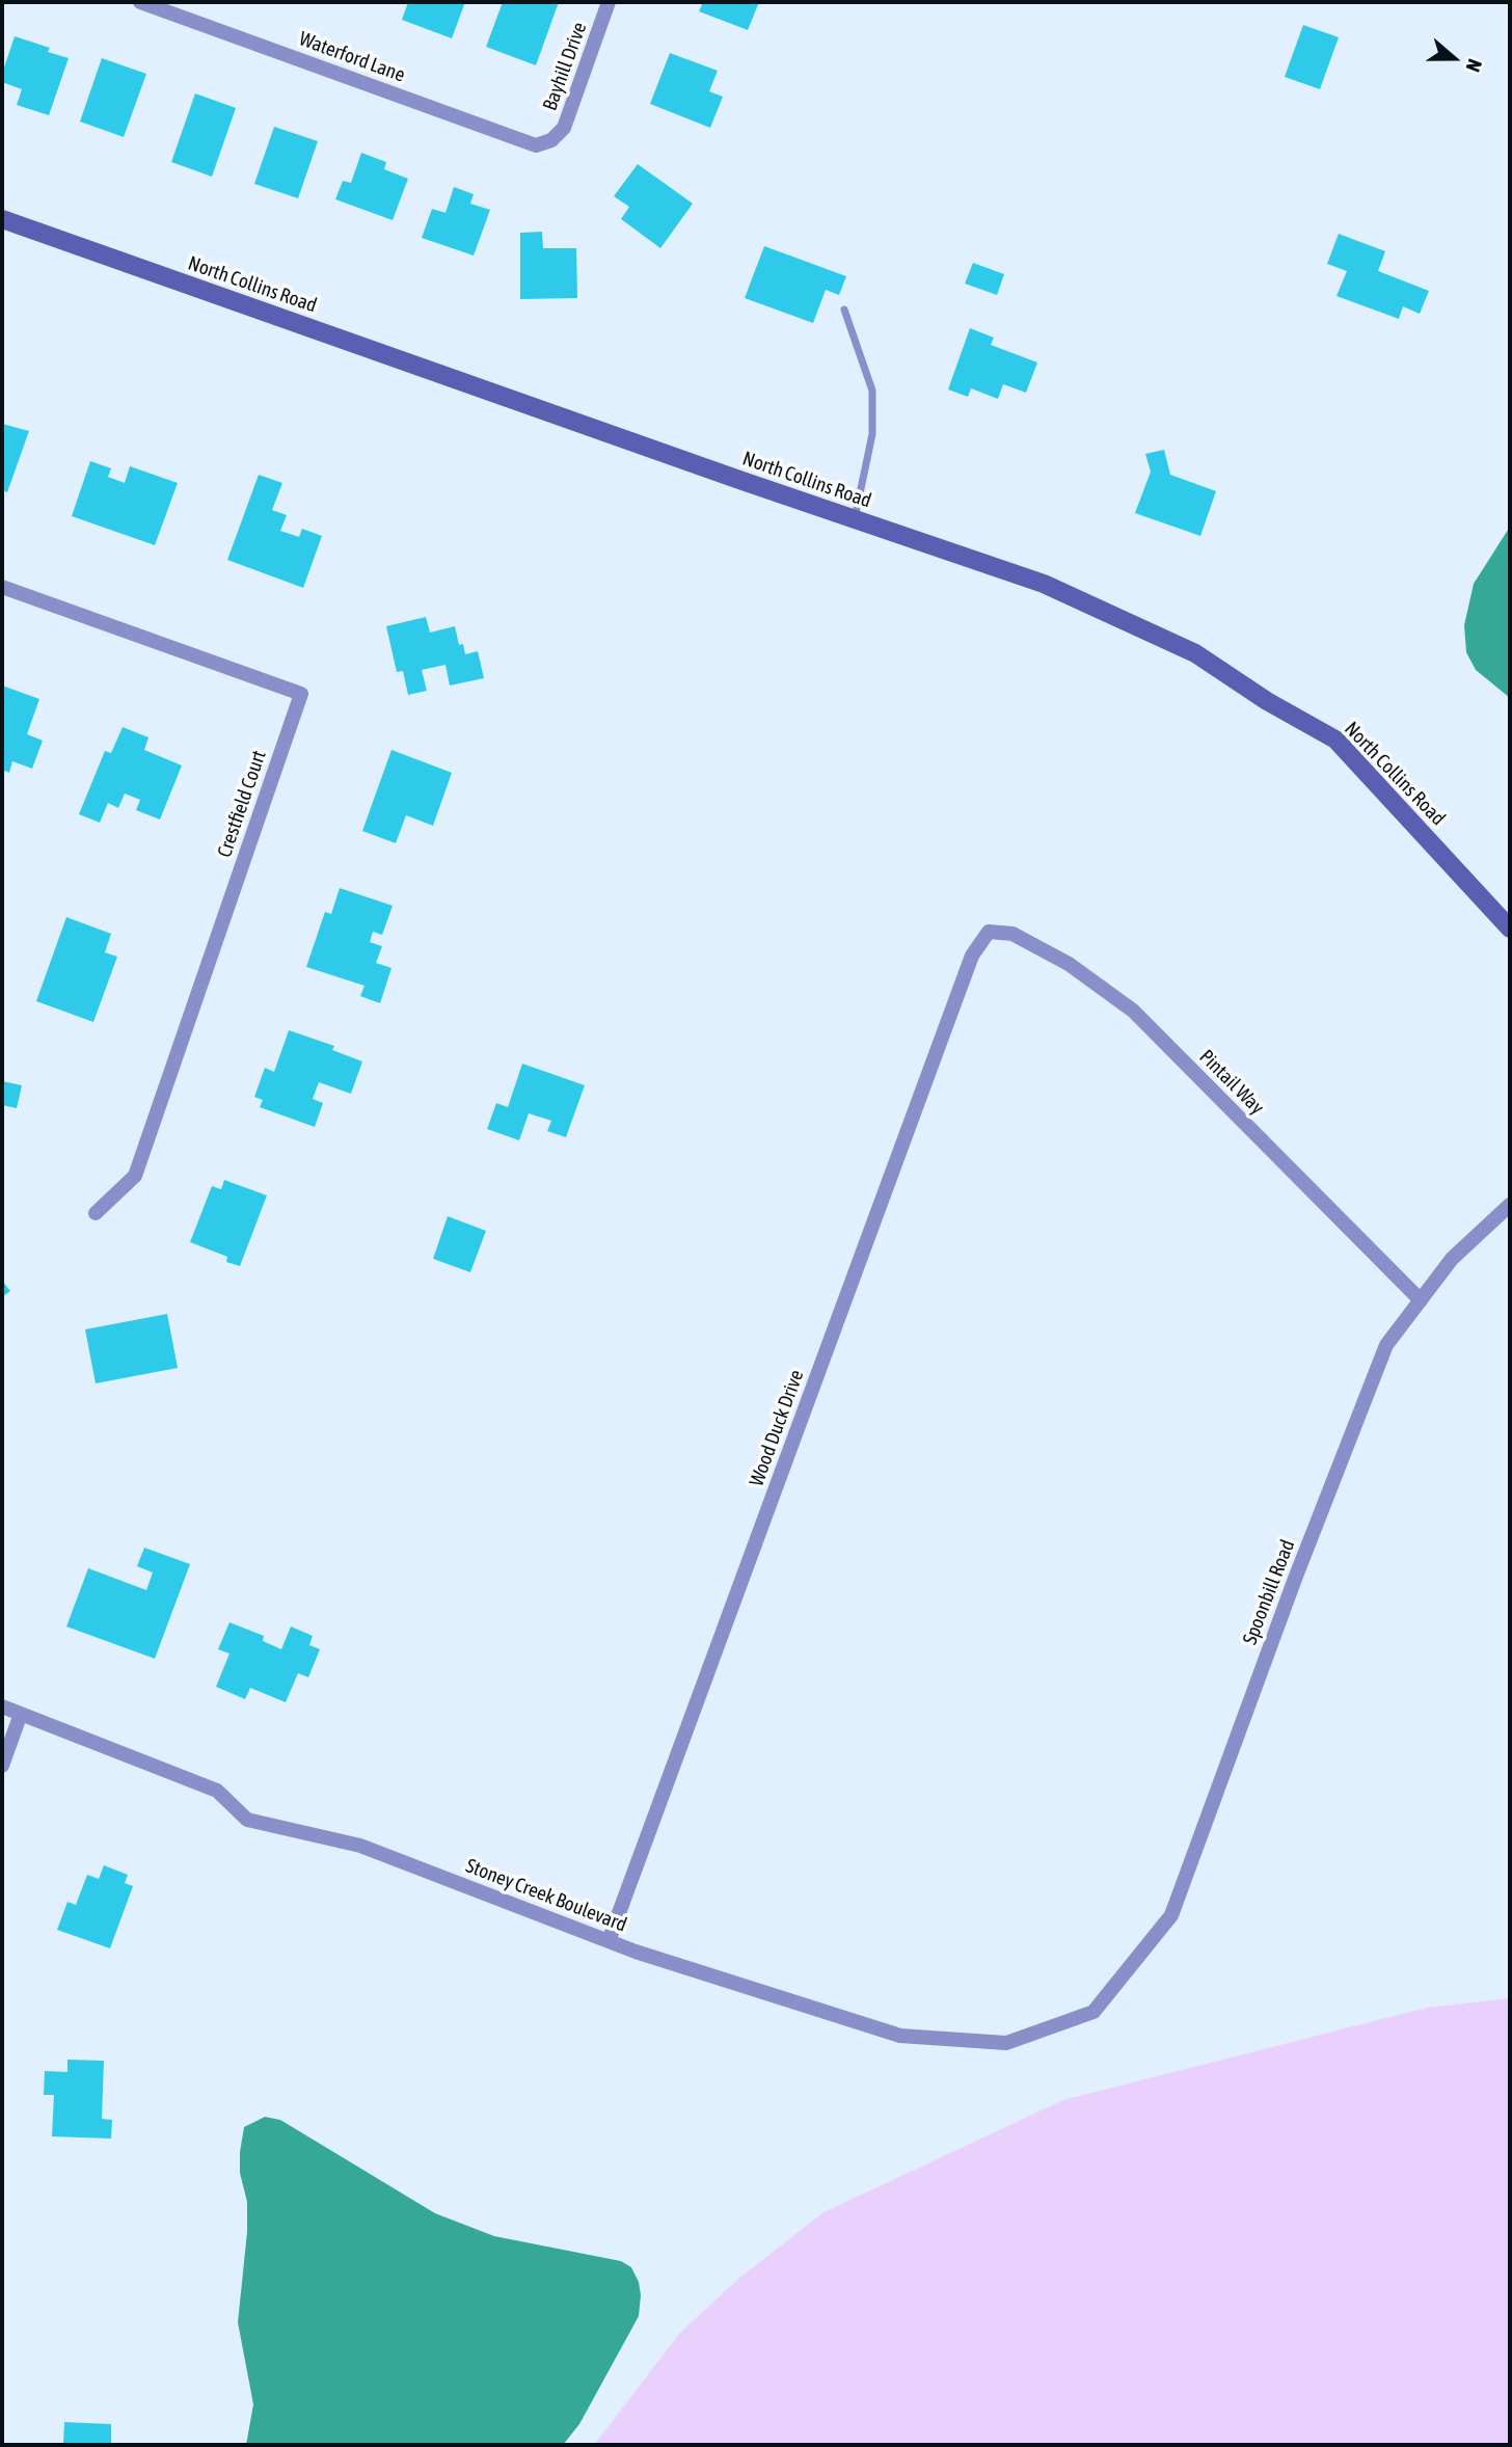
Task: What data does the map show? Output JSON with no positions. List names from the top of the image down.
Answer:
{
  "streets": {
    "street": [
      "Waterford Lane",
      "Bayhill Drive",
      "North Collins Road",
      "Crestfield Court",
      "Pintail Way",
      "Wood Duck Drive",
      "Spoonbill Road",
      "Stoney Creek Boulevard"
    ]
  },
  "crossings": [
    ["Waterford Lane", "Bayhill Drive"],
    ["Pintail Way", "Wood Duck Drive"],
    ["Pintail Way", "Spoonbill Road"],
    ["Wood Duck Drive", "Stoney Creek Boulevard"],
    ["Spoonbill Road", "Stoney Creek Boulevard"]
  ],
  "north": "right"
}
